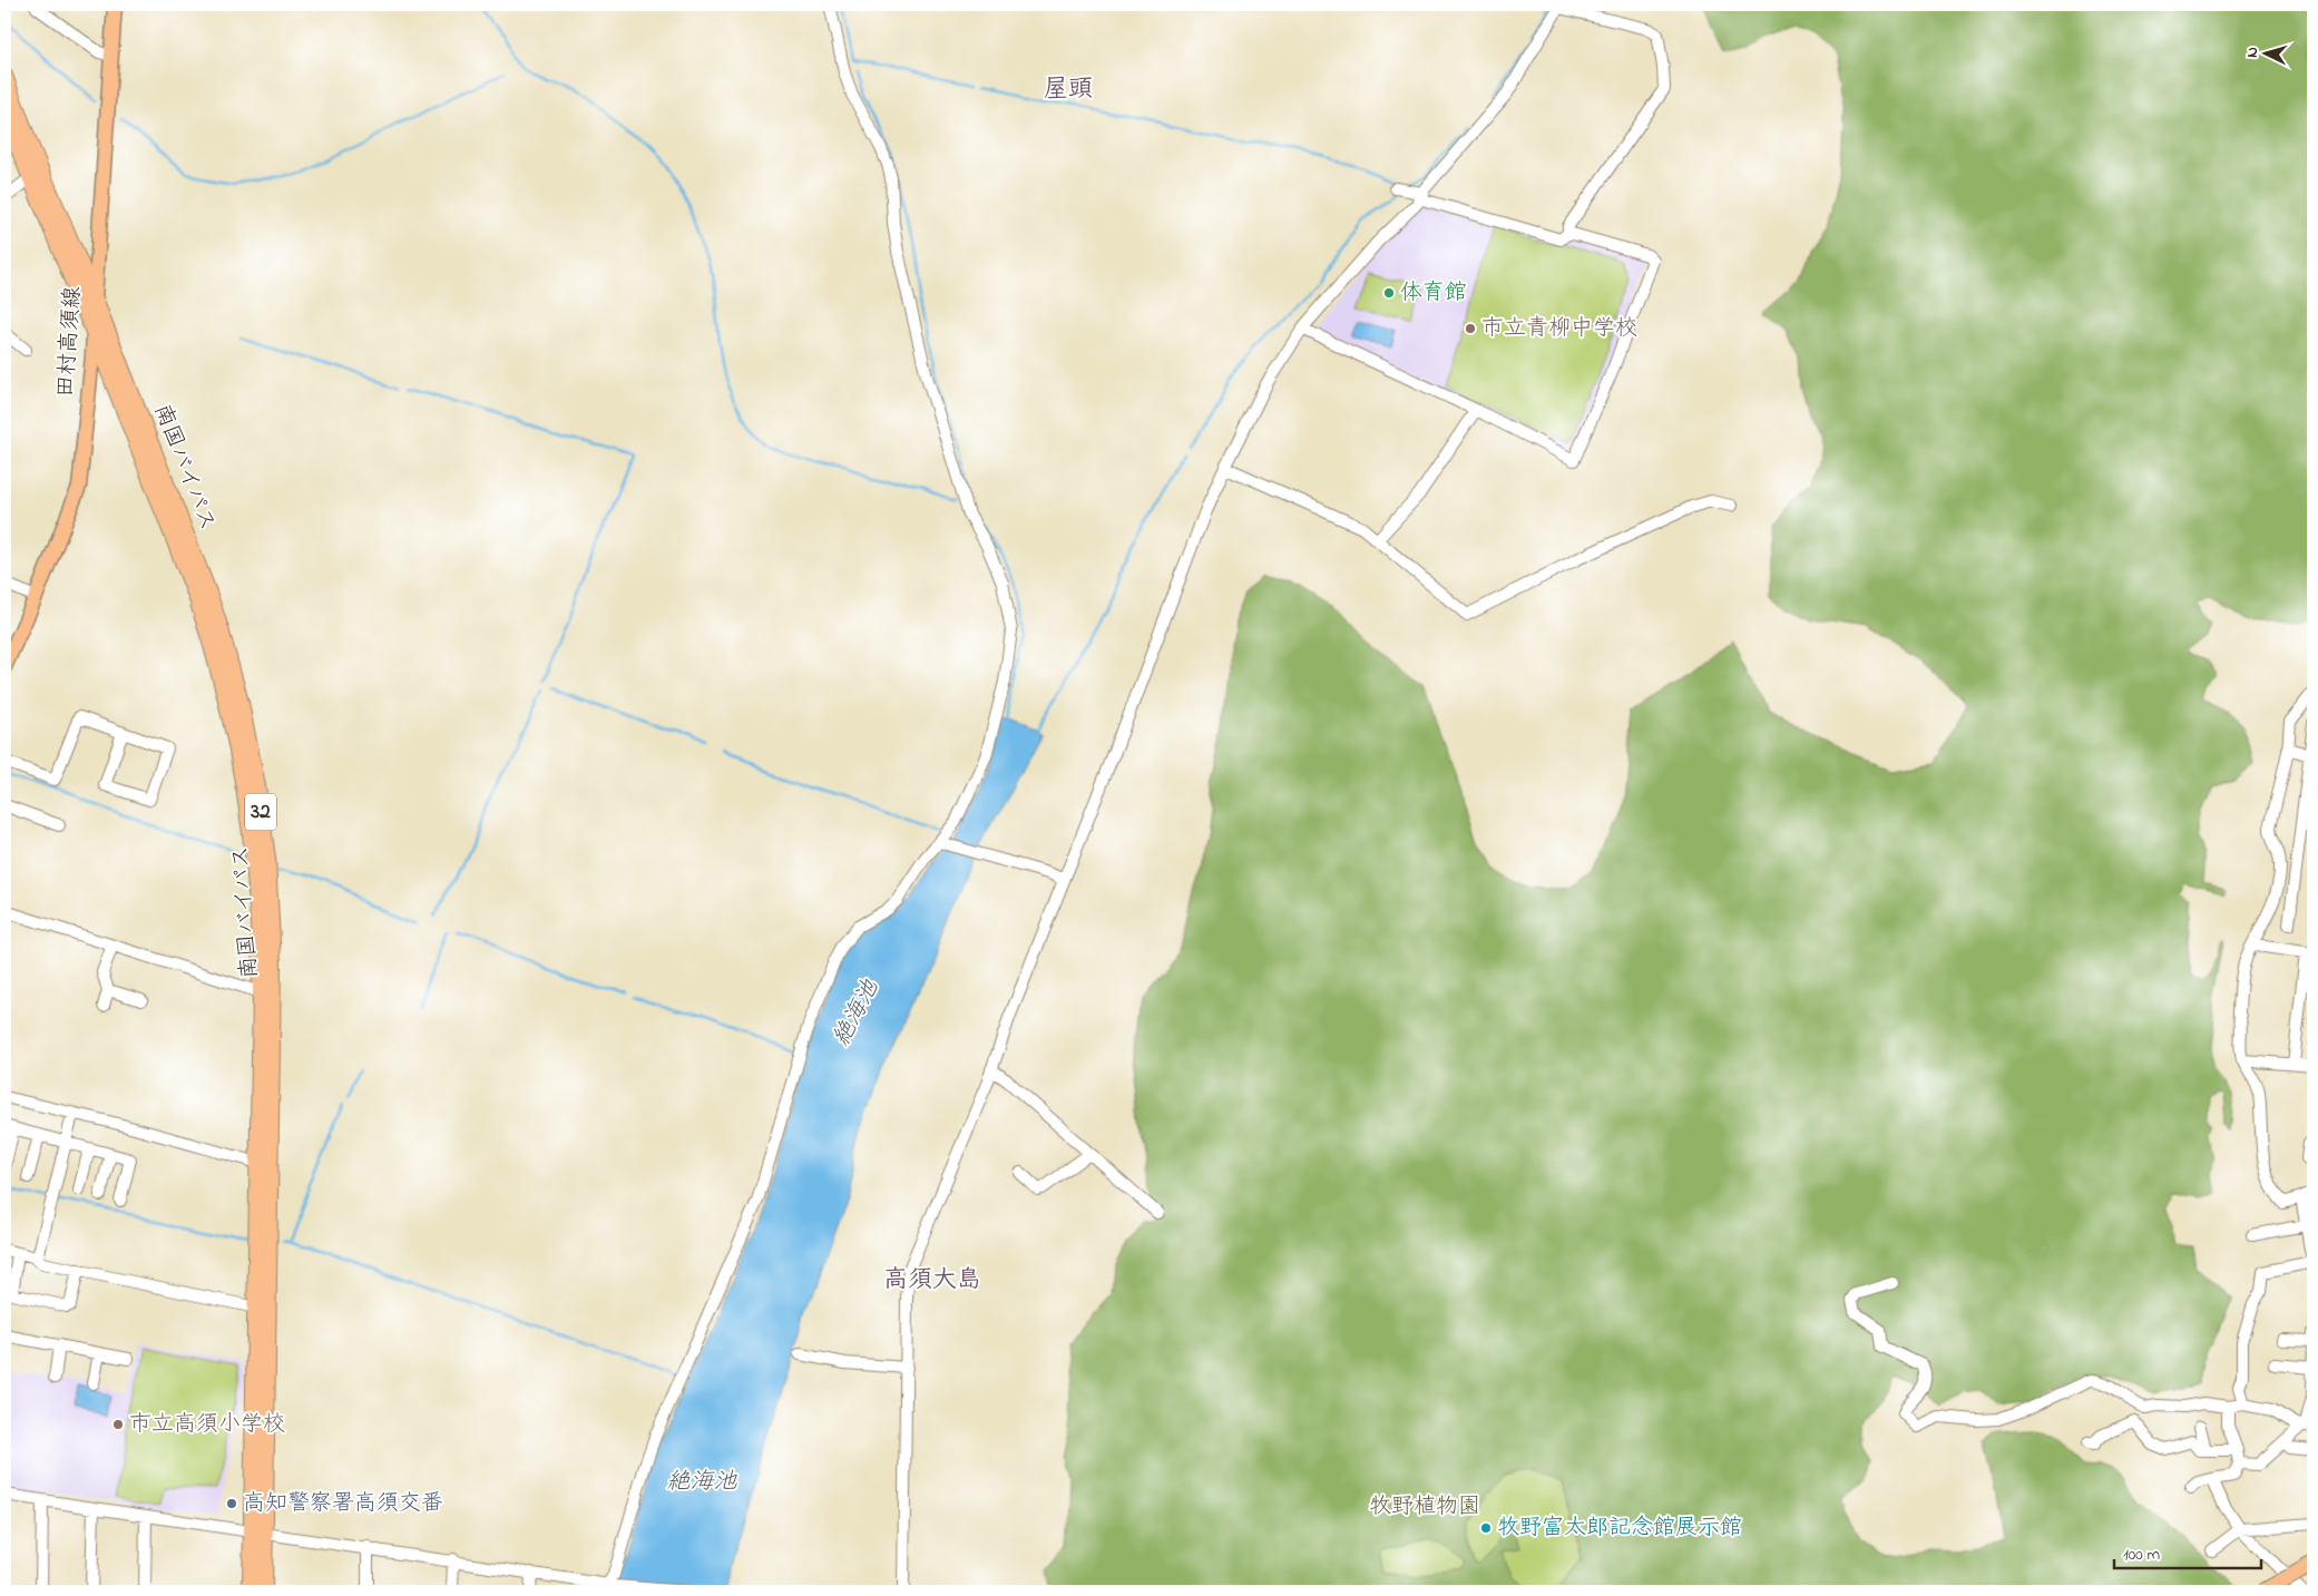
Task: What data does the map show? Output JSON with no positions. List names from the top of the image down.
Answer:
{
  "streets": {
    "highway": ["南国バイパス", "32"],
    "main road": ["田村高須線"]
  },
  "crossings": [
    ["田村高須線", "南国バイパス"]
  ],
  "districts": ["屋頭", "高須大島"],
  "water": ["絶海池"],
  "parks": ["牧野植物園"],
  "places": [
    "体育館",
    "市立青柳中学校",
    "市立高須小学校",
    "高知警察署高須交番",
    "牧野富太郎記念館展示館"
  ],
  "scale_bar": "100 m",
  "north": "left"
}
